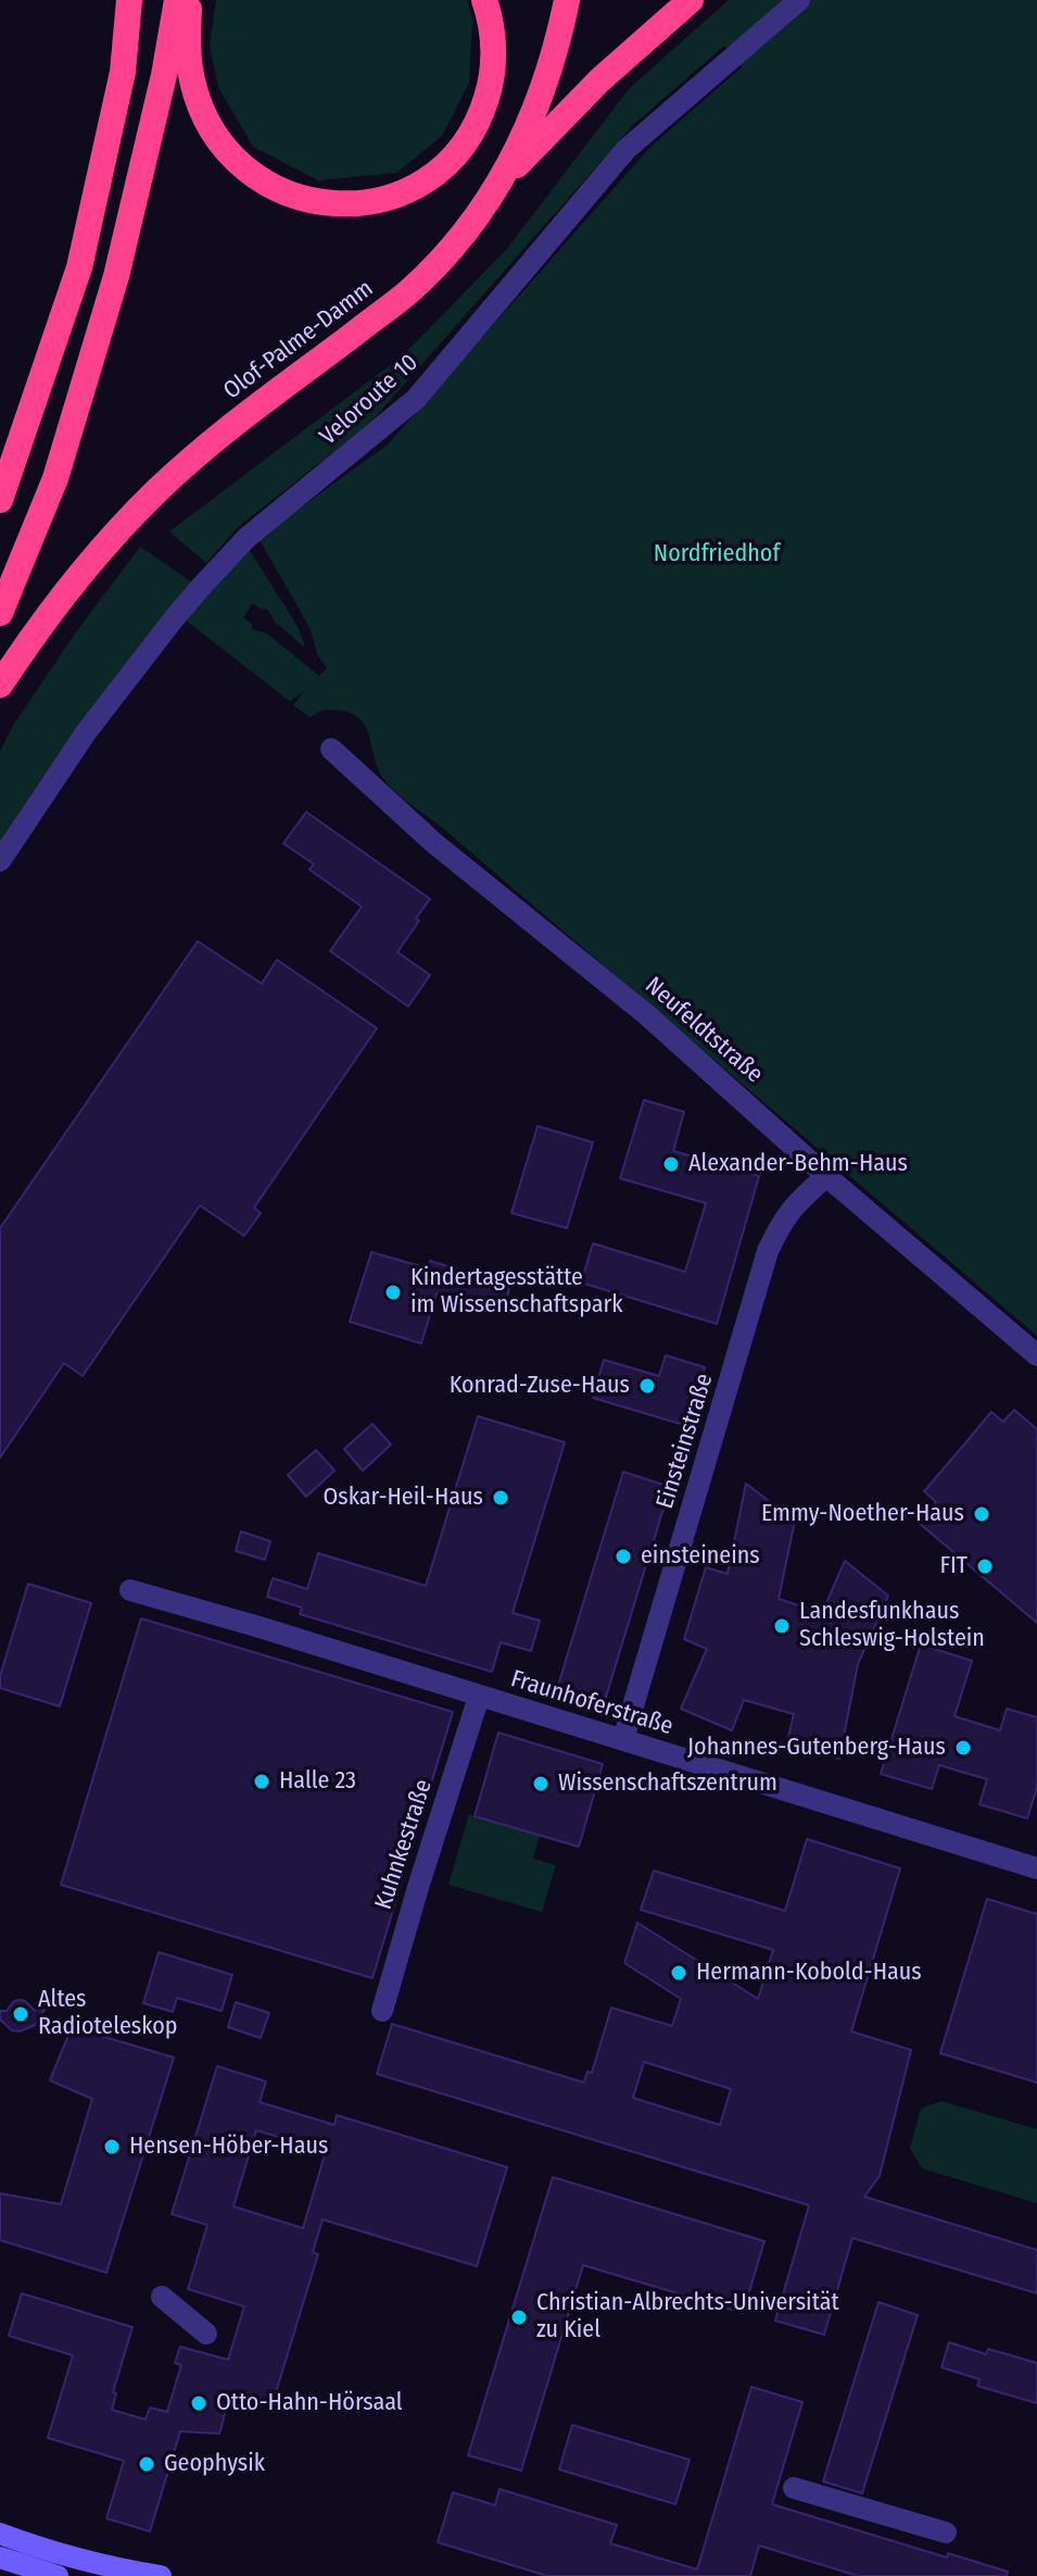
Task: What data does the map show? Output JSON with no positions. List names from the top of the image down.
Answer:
{
  "streets": {
    "highway": ["Olof-Palme-Damm"],
    "street": [
      "Veloroute 10",
      "Neufeldtstraße",
      "Einsteinstraße",
      "Fraunhoferstraße",
      "Kuhnkestraße"
    ]
  },
  "crossings": [
    ["Neufeldtstraße", "Einsteinstraße"],
    ["Einsteinstraße", "Fraunhoferstraße"],
    ["Fraunhoferstraße", "Kuhnkestraße"]
  ],
  "parks": ["Nordfriedhof"],
  "places": [
    "Alexander-Behm-Haus",
    "Kindertagesstätte im Wissenschaftspark",
    "Konrad-Zuse-Haus",
    "Oskar-Heil-Haus",
    "Emmy-Noether-Haus",
    "einsteineins",
    "FIT",
    "Landesfunkhaus Schleswig-Holstein",
    "Johannes-Gutenberg-Haus",
    "Halle 23",
    "Wissenschaftszentrum",
    "Hermann-Kobold-Haus",
    "Altes Radioteleskop",
    "Hensen-Höber-Haus",
    "Christian-Albrechts-Universität zu Kiel",
    "Otto-Hahn-Hörsaal",
    "Geophysik"
  ]
}
